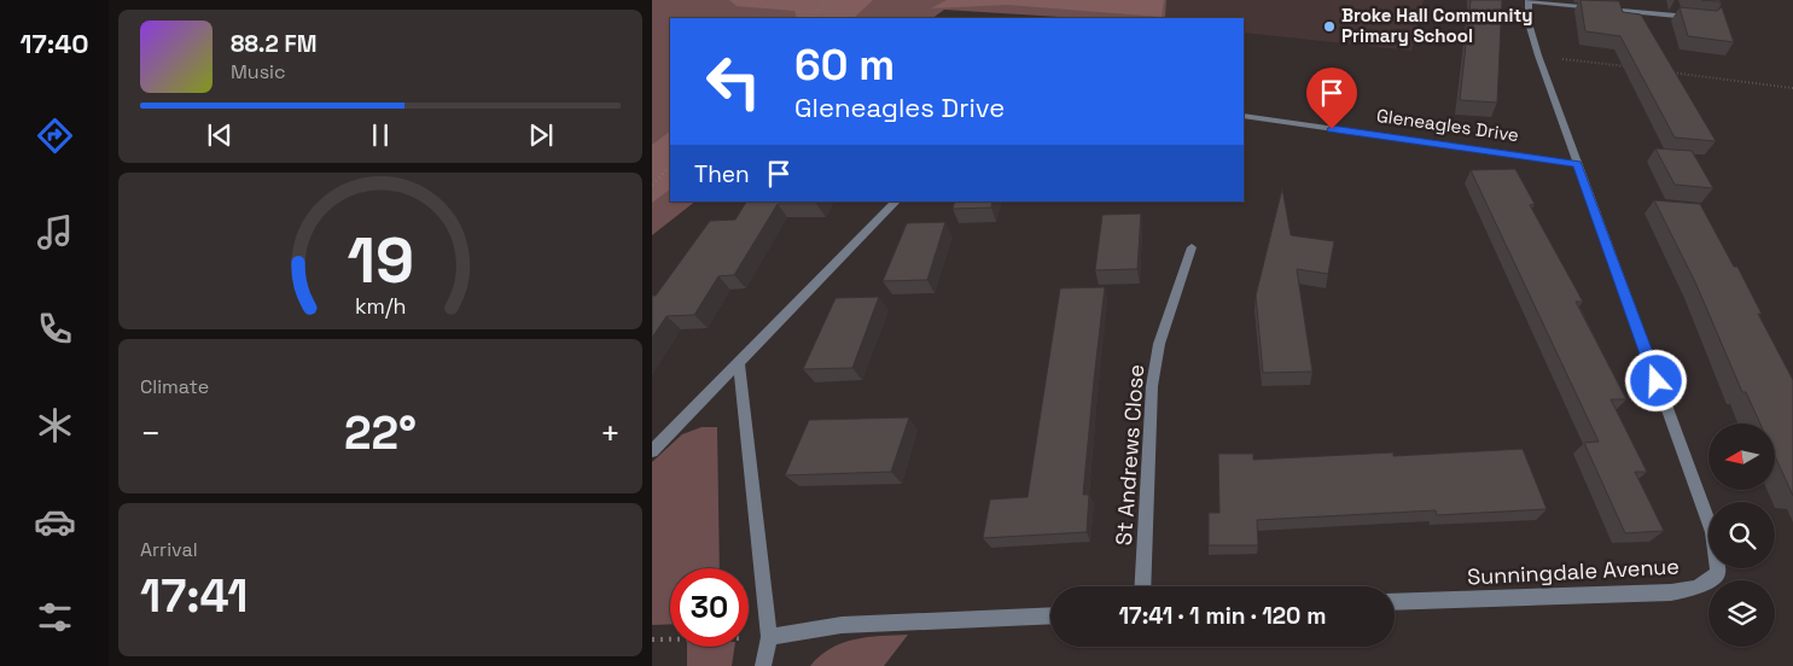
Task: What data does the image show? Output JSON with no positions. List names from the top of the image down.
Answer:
{
  "streets": {
    "street": ["Gleneagles Drive", "St Andrews Close", "Sunningdale Avenue"]
  },
  "crossings": [
    ["Gleneagles Drive", "Sunningdale Avenue"]
  ],
  "places": ["Broke Hall Community Primary School"],
  "north": "left",
  "page": {
    "tabs": "17:40",
    "turn": ["60 m", "Gleneagles Drive"],
    "song": ["88.2 FM", "Music"],
    "then": "Then",
    "tile": [
      "Climate",
      ["Arrival", "17:41"]
    ],
    "heat": ["−", "22°", "+"],
    "limit": "30",
    "trip": "17:41 · 1 min · 120 m",
    "gauge": ["19", "km/h"]
  }
}
